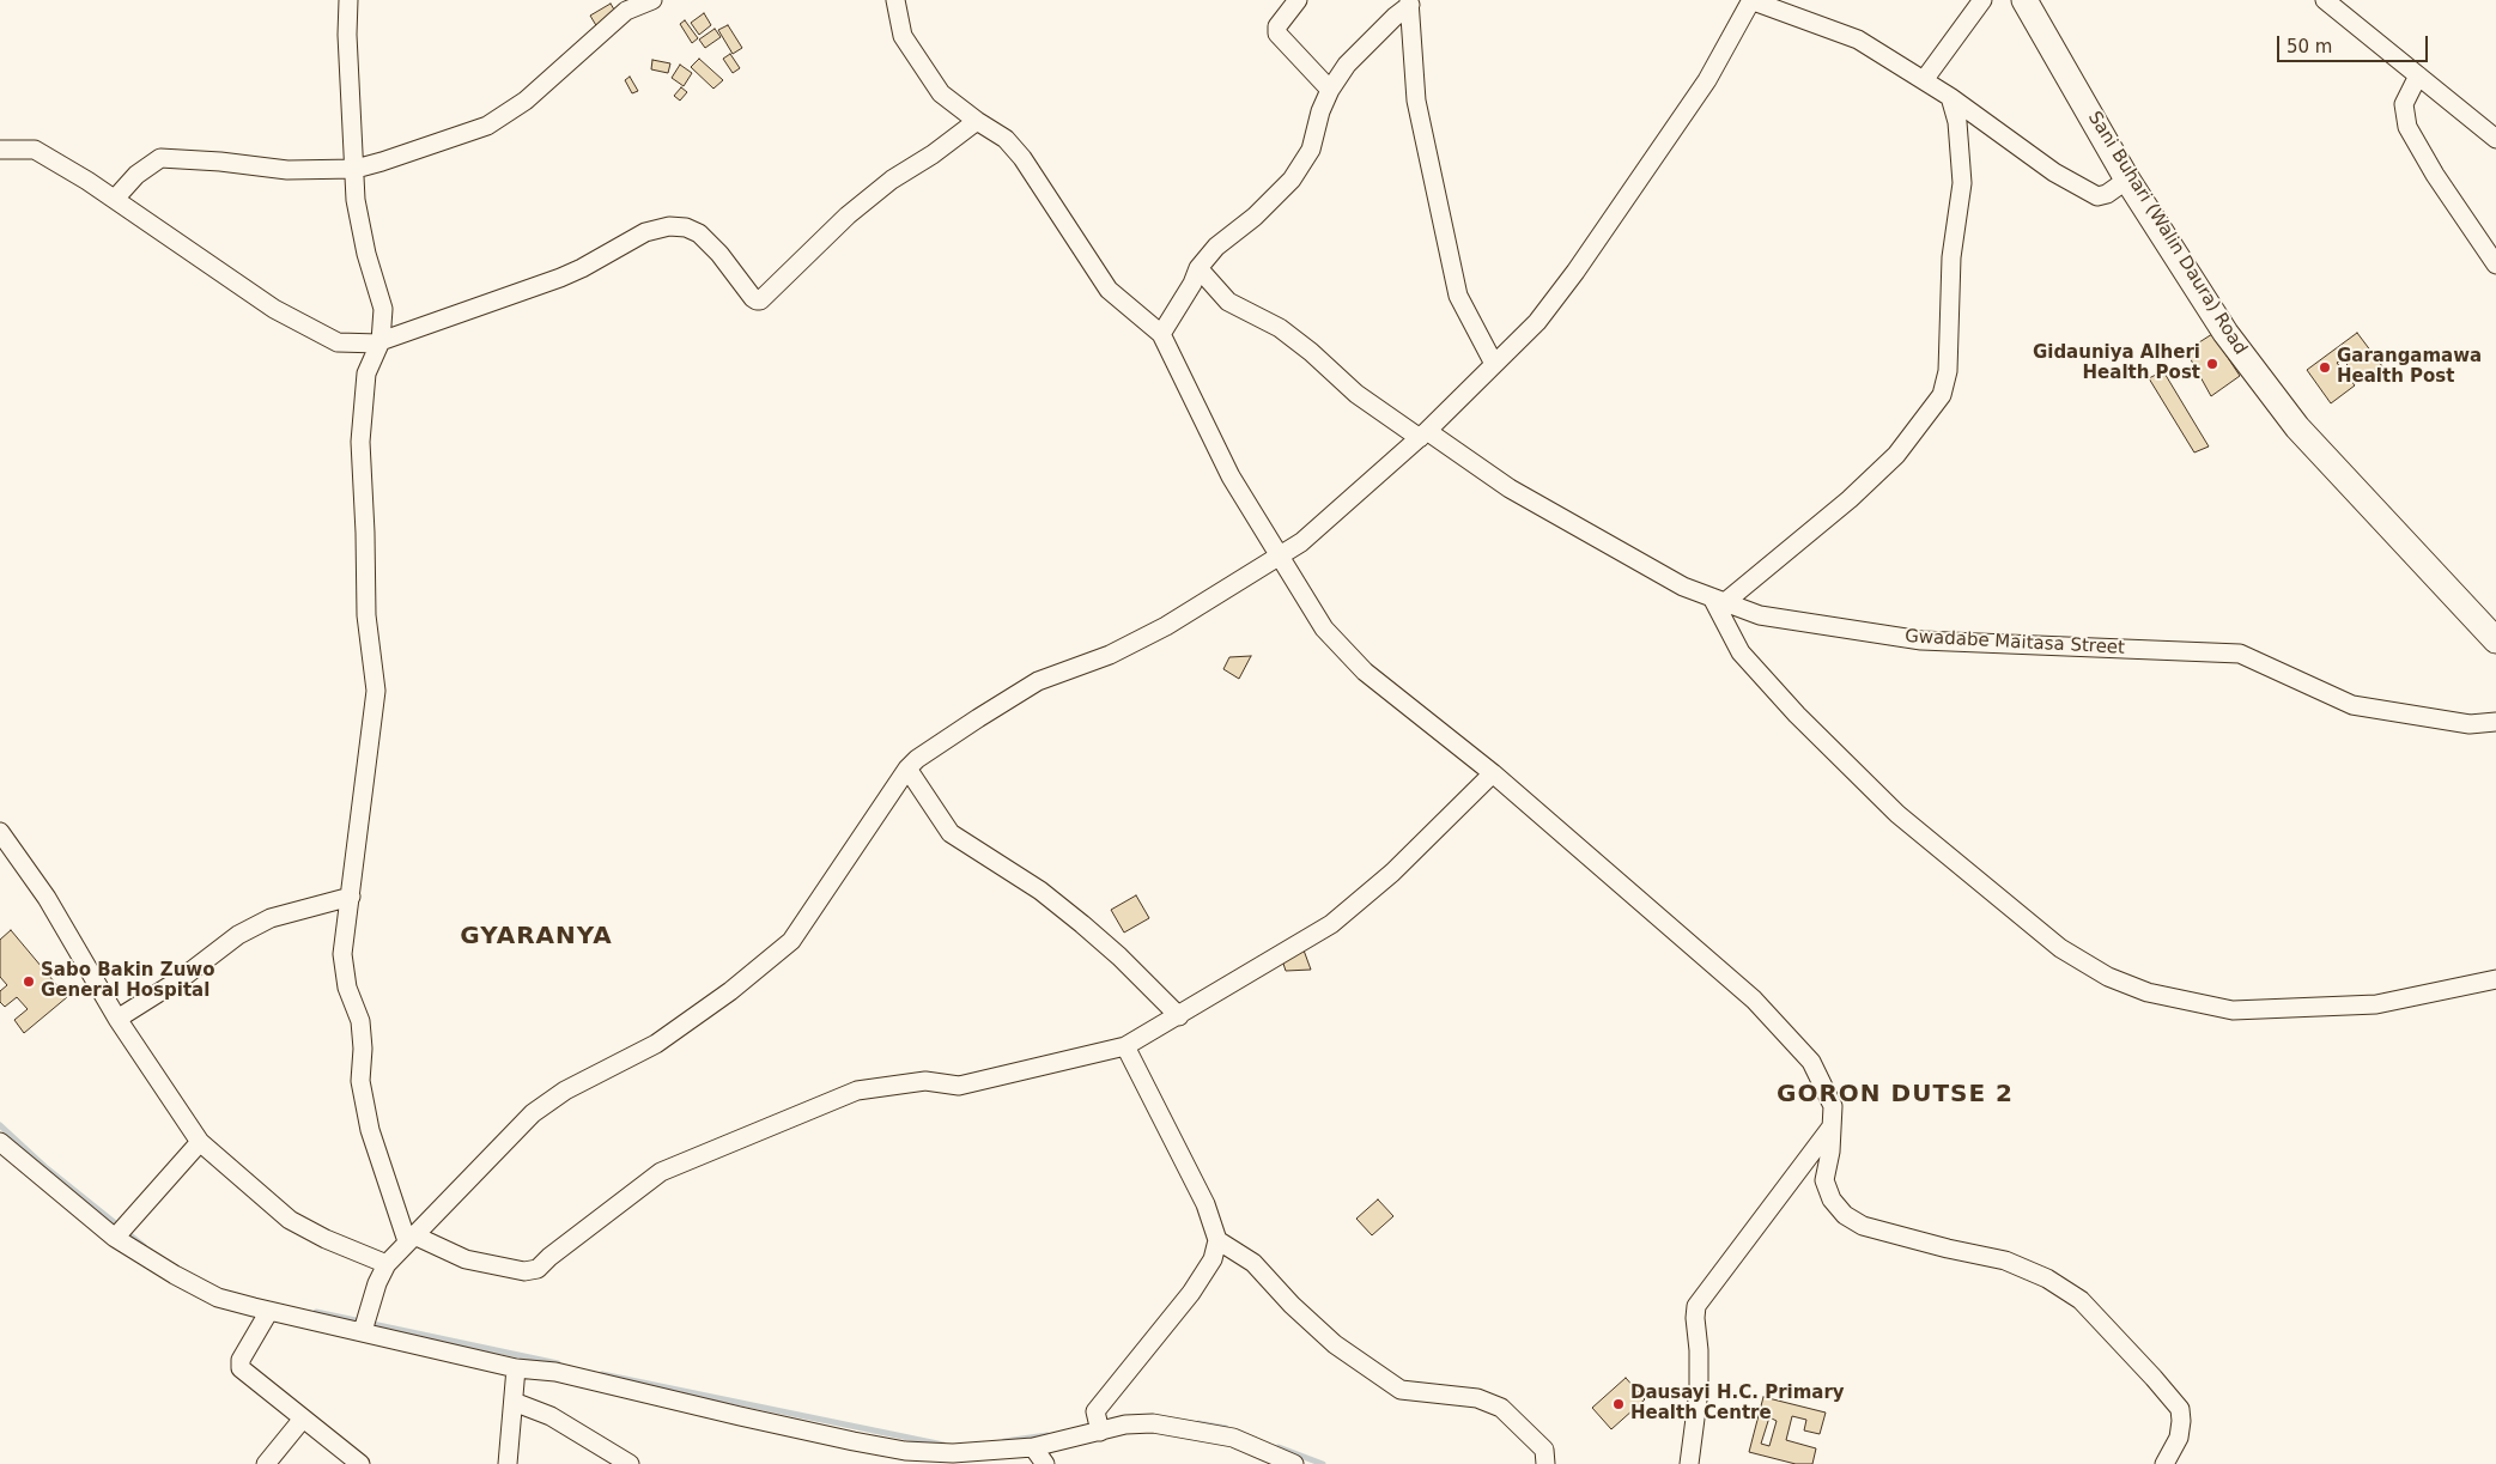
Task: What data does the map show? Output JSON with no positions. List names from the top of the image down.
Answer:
{
  "streets": {
    "street": ["Sani Buhari (Walin Daura) Road", "Gwadabe Maitasa Street"]
  },
  "districts": ["GYARANYA", "GORON DUTSE 2"],
  "places": [
    "Gidauniya Alheri Health Post",
    "Garangamawa Health Post",
    "Sabo Bakin Zuwo General Hospital",
    "Dausayi H.C. Primary Health Centre"
  ],
  "scale_bar": "50 m"
}
